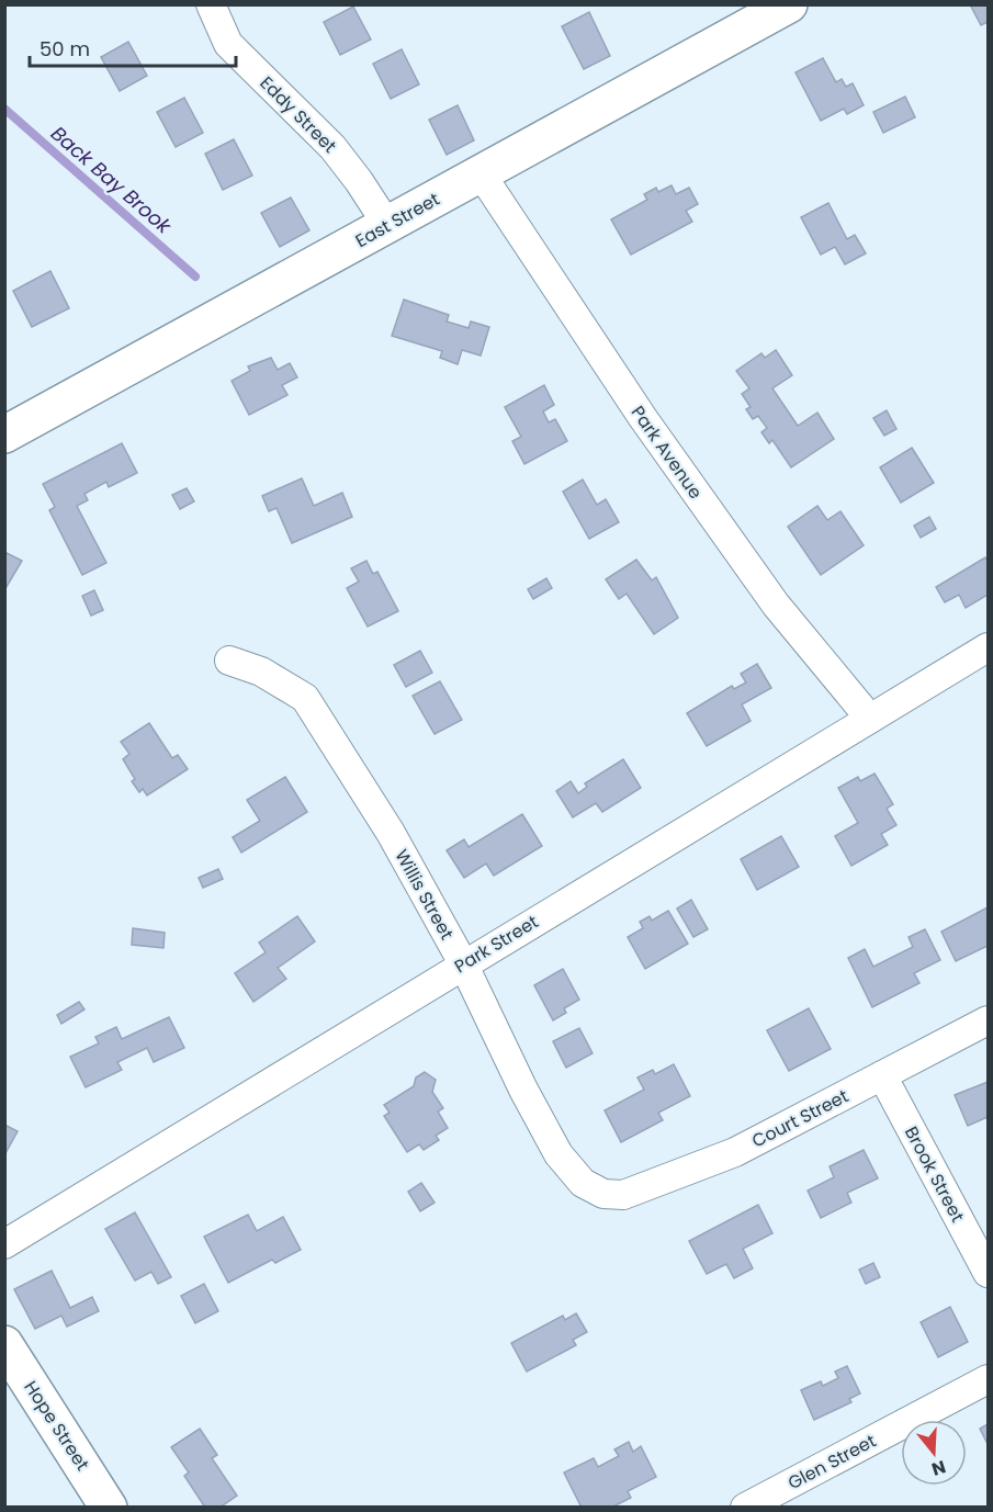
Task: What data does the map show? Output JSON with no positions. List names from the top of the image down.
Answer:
{
  "streets": {
    "main road": ["East Street", "Hope Street"],
    "street": [
      "Eddy Street",
      "Park Avenue",
      "Willis Street",
      "Park Street",
      "Court Street",
      "Brook Street",
      "Glen Street"
    ]
  },
  "crossings": [
    ["Eddy Street", "East Street"],
    ["East Street", "Park Avenue"],
    ["Park Avenue", "Park Street"],
    ["Willis Street", "Park Street"],
    ["Willis Street", "Court Street"],
    ["Court Street", "Brook Street"]
  ],
  "water": ["Back Bay Brook"],
  "scale_bar": "50 m",
  "north": "bottom"
}
